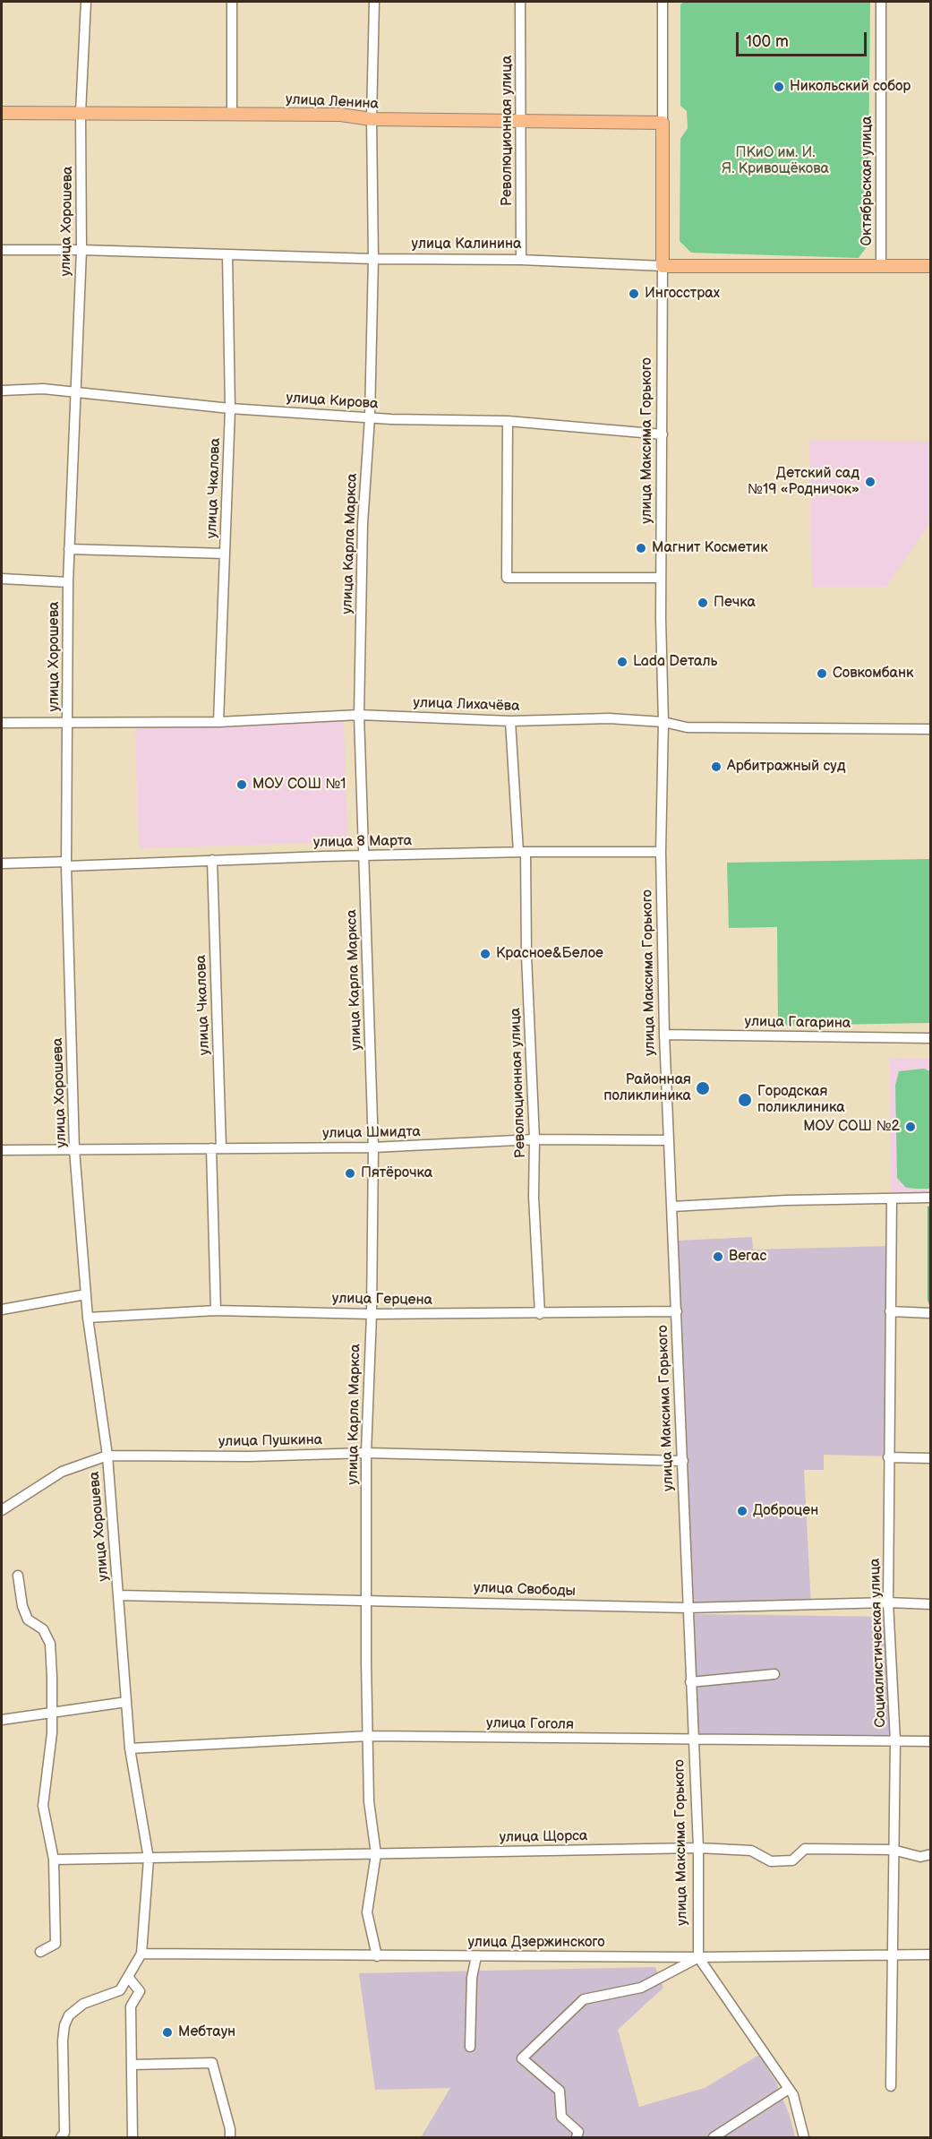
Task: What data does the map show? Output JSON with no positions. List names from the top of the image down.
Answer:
{
  "streets": {
    "main road": ["улица Ленина", "улица Калинина", "улица Максима Горького"],
    "street": [
      "Революционная улица",
      "Октябрьская улица",
      "улица Хорошева",
      "улица Кирова",
      "улица Чкалова",
      "улица Карла Маркса",
      "улица Лихачёва",
      "улица 8 Марта",
      "улица Гагарина",
      "улица Шмидта",
      "улица Герцена",
      "улица Пушкина",
      "улица Свободы",
      "Социалистическая улица",
      "улица Гоголя",
      "улица Щорса",
      "улица Дзержинского"
    ]
  },
  "crossings": [
    ["улица Ленина", "Революционная улица"],
    ["улица Ленина", "улица Хорошева"],
    ["улица Ленина", "улица Максима Горького"],
    ["улица Ленина", "улица Карла Маркса"],
    ["Революционная улица", "улица Калинина"],
    ["Революционная улица", "улица Лихачёва"],
    ["Революционная улица", "улица 8 Марта"],
    ["Революционная улица", "улица Шмидта"],
    ["Революционная улица", "улица Герцена"],
    ["Октябрьская улица", "улица Калинина"],
    ["улица Хорошева", "улица Калинина"],
    ["улица Хорошева", "улица Кирова"],
    ["улица Хорошева", "улица Лихачёва"],
    ["улица Хорошева", "улица 8 Марта"],
    ["улица Хорошева", "улица Шмидта"],
    ["улица Хорошева", "улица Герцена"],
    ["улица Хорошева", "улица Пушкина"],
    ["улица Хорошева", "улица Свободы"],
    ["улица Хорошева", "улица Гоголя"],
    ["улица Хорошева", "улица Щорса"],
    ["улица Хорошева", "улица Дзержинского"],
    ["улица Калинина", "улица Максима Горького"],
    ["улица Калинина", "улица Чкалова"],
    ["улица Калинина", "улица Карла Маркса"],
    ["улица Кирова", "улица Максима Горького"],
    ["улица Кирова", "улица Чкалова"],
    ["улица Кирова", "улица Карла Маркса"],
    ["улица Максима Горького", "улица Лихачёва"],
    ["улица Максима Горького", "улица 8 Марта"],
    ["улица Максима Горького", "улица Гагарина"],
    ["улица Максима Горького", "улица Шмидта"],
    ["улица Максима Горького", "улица Герцена"],
    ["улица Максима Горького", "улица Пушкина"],
    ["улица Максима Горького", "улица Свободы"],
    ["улица Максима Горького", "улица Гоголя"],
    ["улица Максима Горького", "улица Щорса"],
    ["улица Максима Горького", "улица Дзержинского"],
    ["улица Чкалова", "улица Лихачёва"],
    ["улица Чкалова", "улица 8 Марта"],
    ["улица Чкалова", "улица Шмидта"],
    ["улица Чкалова", "улица Герцена"],
    ["улица Карла Маркса", "улица Лихачёва"],
    ["улица Карла Маркса", "улица 8 Марта"],
    ["улица Карла Маркса", "улица Шмидта"],
    ["улица Карла Маркса", "улица Герцена"],
    ["улица Карла Маркса", "улица Пушкина"],
    ["улица Карла Маркса", "улица Свободы"],
    ["улица Карла Маркса", "улица Гоголя"],
    ["улица Карла Маркса", "улица Щорса"],
    ["улица Карла Маркса", "улица Дзержинского"],
    ["улица Свободы", "Социалистическая улица"],
    ["Социалистическая улица", "улица Гоголя"],
    ["Социалистическая улица", "улица Щорса"],
    ["Социалистическая улица", "улица Дзержинского"]
  ],
  "parks": ["ПКиО им. И. Я. Кривощёкова"],
  "places": [
    "Никольский собор",
    "Ингосстрах",
    "Детский сад №19 «Родничок»",
    "Магнит Косметик",
    "Печка",
    "Lada Dеталь",
    "Совкомбанк",
    "Арбитражный суд",
    "МОУ СОШ №1",
    "Красное&Белое",
    "Районная поликлиника",
    "Городская поликлиника",
    "МОУ СОШ №2",
    "Пятёрочка",
    "Вегас",
    "Доброцен",
    "Мебтаун"
  ],
  "scale_bar": "100 m"
}
